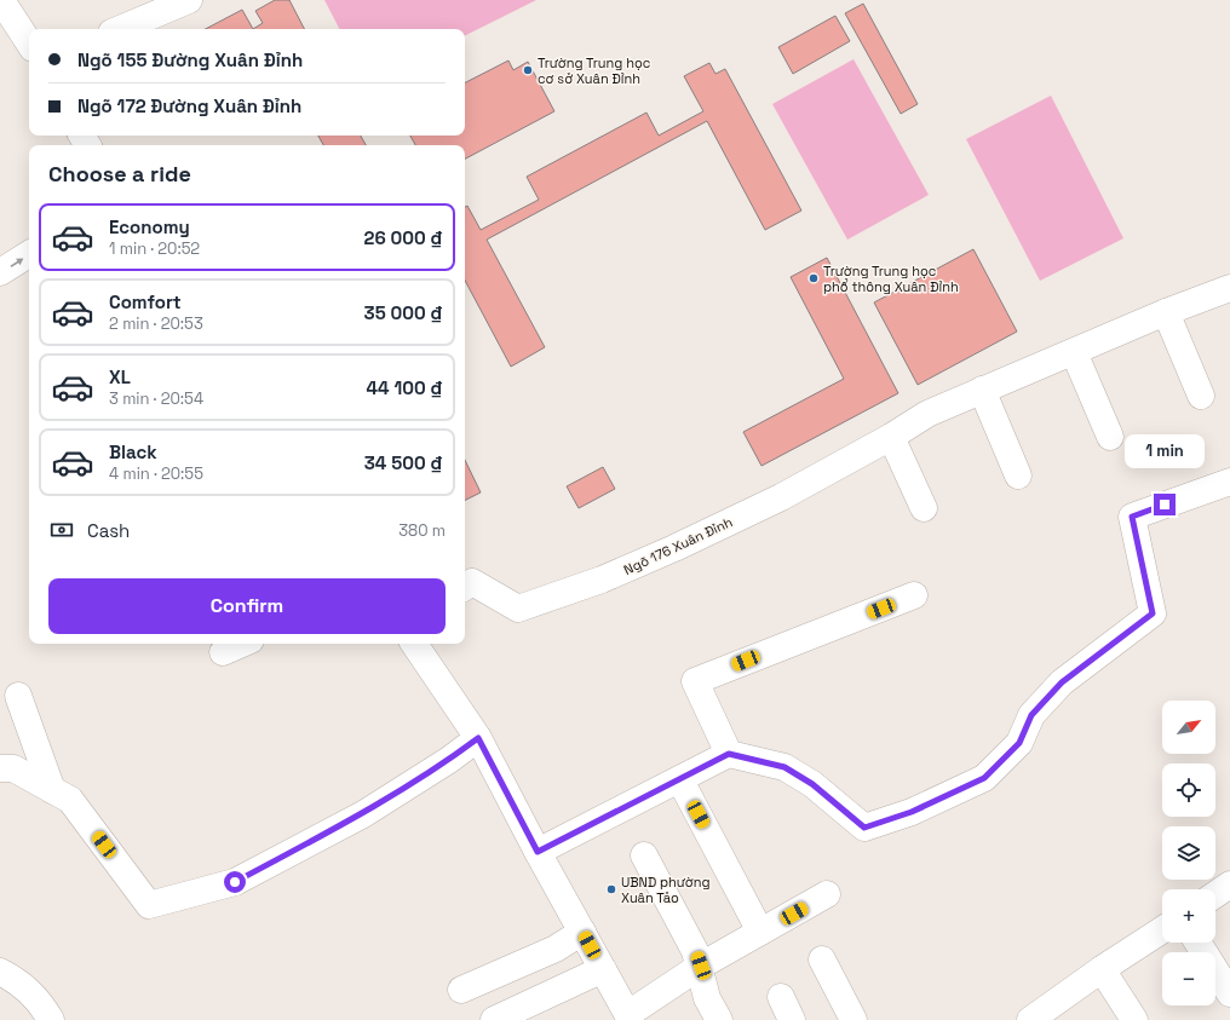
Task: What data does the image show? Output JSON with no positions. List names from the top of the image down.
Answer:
{
  "streets": {
    "street": ["Ngõ 176 Xuân Đỉnh"]
  },
  "places": ["Trường Trung học cơ sở Xuân Đỉnh", "Trường Trung học phổ thông Xuân Đỉnh", "UBND phường Xuân Tảo"],
  "north": "top right",
  "page": {
    "banner": ["Ngõ 155 Đường Xuân Đỉnh", "Ngõ 172 Đường Xuân Đỉnh"],
    "heading": "Choose a ride",
    "list": [
      {
        "name": "Economy",
        "note": "1 min · 20:52",
        "value": "26 000 ₫"
      },
      {
        "name": "Comfort",
        "note": "2 min · 20:53",
        "value": "35 000 ₫"
      },
      {
        "name": "XL",
        "note": "3 min · 20:54",
        "value": "44 100 ₫"
      },
      {
        "name": "Black",
        "note": "4 min · 20:55",
        "value": "34 500 ₫"
      }
    ],
    "bubble": "1 min",
    "pay": ["Cash", "380 m"],
    "buttons": "Confirm",
    "map_buttons": ["+", "−"]
  }
}
